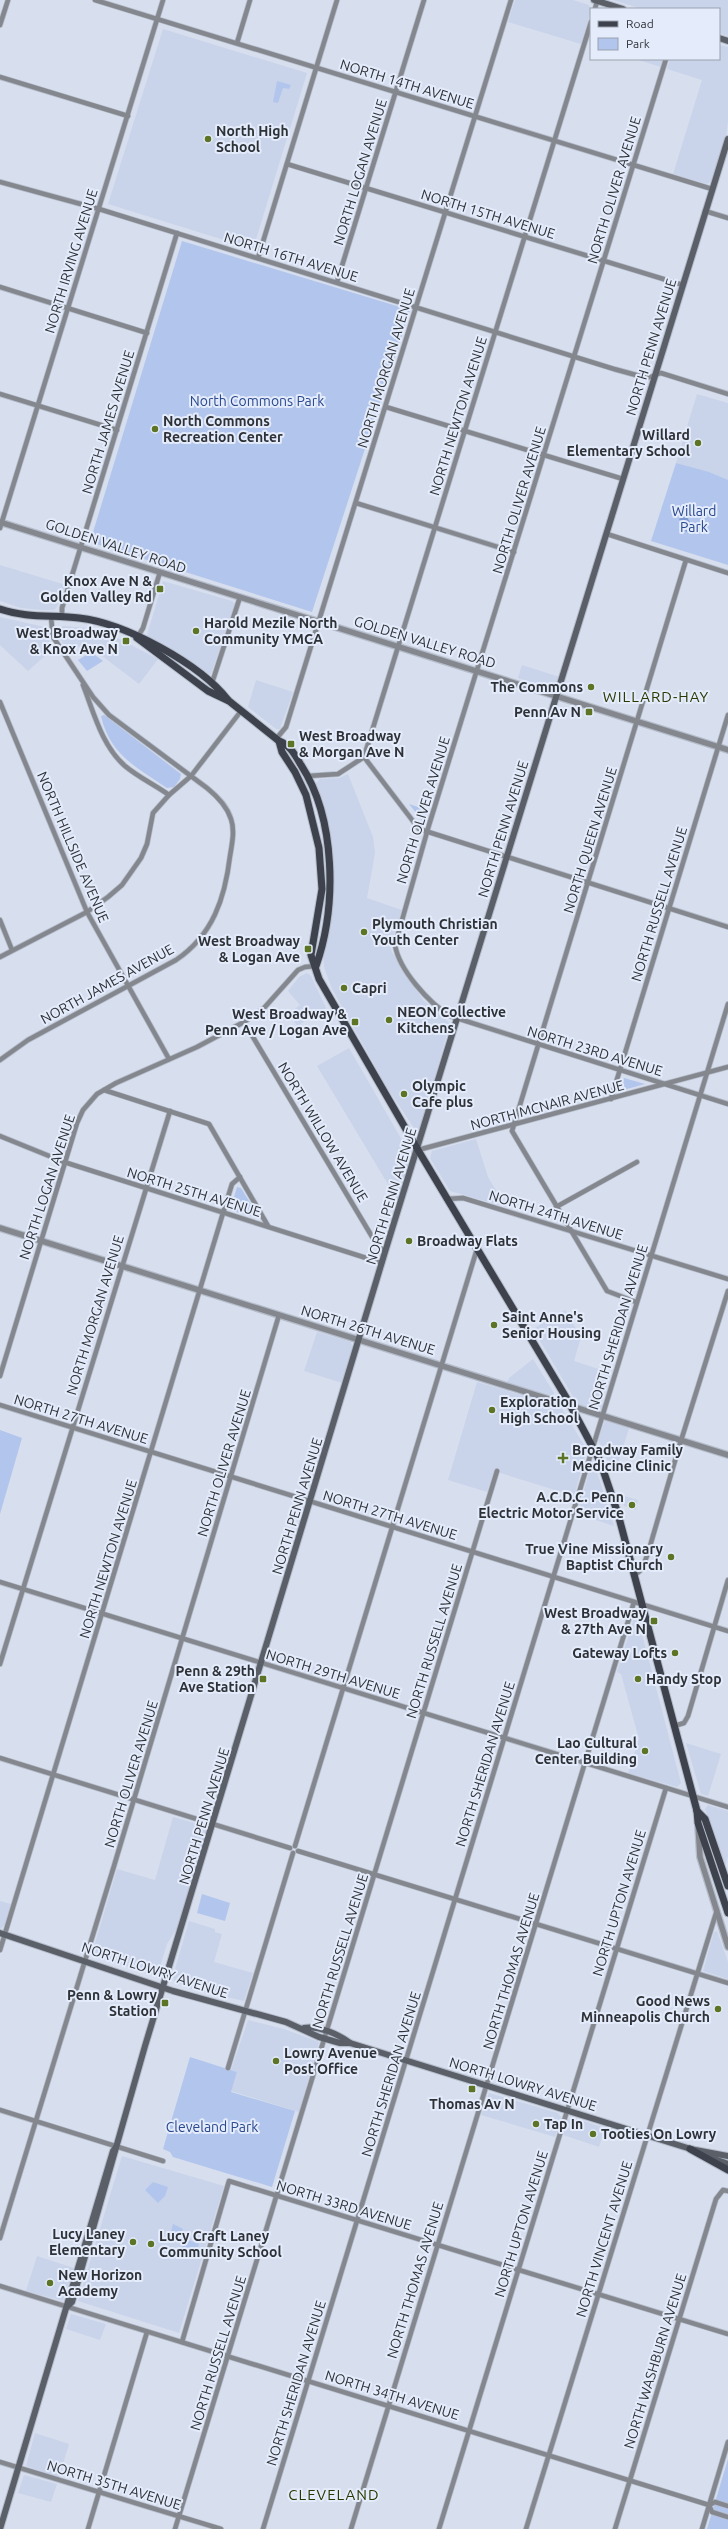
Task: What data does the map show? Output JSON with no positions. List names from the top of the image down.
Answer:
{
  "streets": {
    "main road": ["NORTH PENN AVENUE", "NORTH LOWRY AVENUE"],
    "street": [
      "NORTH 14TH AVENUE",
      "NORTH LOGAN AVENUE",
      "NORTH OLIVER AVENUE",
      "NORTH 15TH AVENUE",
      "NORTH 16TH AVENUE",
      "NORTH IRVING AVENUE",
      "NORTH MORGAN AVENUE",
      "NORTH NEWTON AVENUE",
      "NORTH JAMES AVENUE",
      "GOLDEN VALLEY ROAD",
      "NORTH QUEEN AVENUE",
      "NORTH HILLSIDE AVENUE",
      "NORTH RUSSELL AVENUE",
      "NORTH 23RD AVENUE",
      "NORTH MCNAIR AVENUE",
      "NORTH WILLOW AVENUE",
      "NORTH 25TH AVENUE",
      "NORTH 24TH AVENUE",
      "NORTH SHERIDAN AVENUE",
      "NORTH 26TH AVENUE",
      "NORTH 27TH AVENUE",
      "NORTH 29TH AVENUE",
      "NORTH UPTON AVENUE",
      "NORTH THOMAS AVENUE",
      "NORTH 33RD AVENUE",
      "NORTH VINCENT AVENUE",
      "NORTH WASHBURN AVENUE",
      "NORTH 34TH AVENUE",
      "NORTH 35TH AVENUE"
    ]
  },
  "crossings": [
    ["NORTH 14TH AVENUE", "NORTH LOGAN AVENUE"],
    ["NORTH 14TH AVENUE", "NORTH OLIVER AVENUE"],
    ["NORTH 14TH AVENUE", "NORTH IRVING AVENUE"],
    ["NORTH 14TH AVENUE", "NORTH PENN AVENUE"],
    ["NORTH 14TH AVENUE", "NORTH MORGAN AVENUE"],
    ["NORTH 14TH AVENUE", "NORTH NEWTON AVENUE"],
    ["NORTH LOGAN AVENUE", "NORTH 15TH AVENUE"],
    ["NORTH LOGAN AVENUE", "NORTH 16TH AVENUE"],
    ["NORTH LOGAN AVENUE", "NORTH HILLSIDE AVENUE"],
    ["NORTH LOGAN AVENUE", "NORTH WILLOW AVENUE"],
    ["NORTH LOGAN AVENUE", "NORTH 25TH AVENUE"],
    ["NORTH LOGAN AVENUE", "NORTH 26TH AVENUE"],
    ["NORTH OLIVER AVENUE", "NORTH 15TH AVENUE"],
    ["NORTH OLIVER AVENUE", "NORTH 16TH AVENUE"],
    ["NORTH OLIVER AVENUE", "GOLDEN VALLEY ROAD"],
    ["NORTH OLIVER AVENUE", "NORTH 23RD AVENUE"],
    ["NORTH OLIVER AVENUE", "NORTH 26TH AVENUE"],
    ["NORTH OLIVER AVENUE", "NORTH 27TH AVENUE"],
    ["NORTH OLIVER AVENUE", "NORTH 29TH AVENUE"],
    ["NORTH OLIVER AVENUE", "NORTH LOWRY AVENUE"],
    ["NORTH 15TH AVENUE", "NORTH PENN AVENUE"],
    ["NORTH 15TH AVENUE", "NORTH MORGAN AVENUE"],
    ["NORTH 15TH AVENUE", "NORTH NEWTON AVENUE"],
    ["NORTH 16TH AVENUE", "NORTH IRVING AVENUE"],
    ["NORTH 16TH AVENUE", "NORTH PENN AVENUE"],
    ["NORTH 16TH AVENUE", "NORTH MORGAN AVENUE"],
    ["NORTH 16TH AVENUE", "NORTH NEWTON AVENUE"],
    ["NORTH 16TH AVENUE", "NORTH JAMES AVENUE"],
    ["NORTH IRVING AVENUE", "GOLDEN VALLEY ROAD"],
    ["NORTH PENN AVENUE", "GOLDEN VALLEY ROAD"],
    ["NORTH PENN AVENUE", "NORTH 23RD AVENUE"],
    ["NORTH PENN AVENUE", "NORTH MCNAIR AVENUE"],
    ["NORTH PENN AVENUE", "NORTH WILLOW AVENUE"],
    ["NORTH PENN AVENUE", "NORTH 25TH AVENUE"],
    ["NORTH PENN AVENUE", "NORTH 26TH AVENUE"],
    ["NORTH PENN AVENUE", "NORTH 27TH AVENUE"],
    ["NORTH PENN AVENUE", "NORTH 29TH AVENUE"],
    ["NORTH PENN AVENUE", "NORTH LOWRY AVENUE"],
    ["NORTH PENN AVENUE", "NORTH 34TH AVENUE"],
    ["NORTH PENN AVENUE", "NORTH 35TH AVENUE"],
    ["NORTH MORGAN AVENUE", "GOLDEN VALLEY ROAD"],
    ["NORTH MORGAN AVENUE", "NORTH 25TH AVENUE"],
    ["NORTH MORGAN AVENUE", "NORTH 26TH AVENUE"],
    ["NORTH MORGAN AVENUE", "NORTH 27TH AVENUE"],
    ["NORTH MORGAN AVENUE", "NORTH 29TH AVENUE"],
    ["NORTH NEWTON AVENUE", "GOLDEN VALLEY ROAD"],
    ["NORTH NEWTON AVENUE", "NORTH 25TH AVENUE"],
    ["NORTH NEWTON AVENUE", "NORTH 26TH AVENUE"],
    ["NORTH NEWTON AVENUE", "NORTH 27TH AVENUE"],
    ["NORTH NEWTON AVENUE", "NORTH 29TH AVENUE"],
    ["NORTH NEWTON AVENUE", "NORTH LOWRY AVENUE"],
    ["NORTH JAMES AVENUE", "GOLDEN VALLEY ROAD"],
    ["NORTH JAMES AVENUE", "NORTH HILLSIDE AVENUE"],
    ["GOLDEN VALLEY ROAD", "NORTH QUEEN AVENUE"],
    ["GOLDEN VALLEY ROAD", "NORTH RUSSELL AVENUE"],
    ["NORTH QUEEN AVENUE", "NORTH 23RD AVENUE"],
    ["NORTH QUEEN AVENUE", "NORTH MCNAIR AVENUE"],
    ["NORTH RUSSELL AVENUE", "NORTH 23RD AVENUE"],
    ["NORTH RUSSELL AVENUE", "NORTH MCNAIR AVENUE"],
    ["NORTH RUSSELL AVENUE", "NORTH 27TH AVENUE"],
    ["NORTH RUSSELL AVENUE", "NORTH 29TH AVENUE"],
    ["NORTH RUSSELL AVENUE", "NORTH LOWRY AVENUE"],
    ["NORTH RUSSELL AVENUE", "NORTH 33RD AVENUE"],
    ["NORTH RUSSELL AVENUE", "NORTH 34TH AVENUE"],
    ["NORTH RUSSELL AVENUE", "NORTH 35TH AVENUE"],
    ["NORTH 23RD AVENUE", "NORTH MCNAIR AVENUE"],
    ["NORTH 23RD AVENUE", "NORTH SHERIDAN AVENUE"],
    ["NORTH MCNAIR AVENUE", "NORTH SHERIDAN AVENUE"],
    ["NORTH 24TH AVENUE", "NORTH SHERIDAN AVENUE"],
    ["NORTH SHERIDAN AVENUE", "NORTH 26TH AVENUE"],
    ["NORTH SHERIDAN AVENUE", "NORTH 27TH AVENUE"],
    ["NORTH SHERIDAN AVENUE", "NORTH 29TH AVENUE"],
    ["NORTH SHERIDAN AVENUE", "NORTH LOWRY AVENUE"],
    ["NORTH SHERIDAN AVENUE", "NORTH 33RD AVENUE"],
    ["NORTH SHERIDAN AVENUE", "NORTH 34TH AVENUE"],
    ["NORTH 27TH AVENUE", "NORTH THOMAS AVENUE"],
    ["NORTH 29TH AVENUE", "NORTH UPTON AVENUE"],
    ["NORTH 29TH AVENUE", "NORTH THOMAS AVENUE"],
    ["NORTH UPTON AVENUE", "NORTH LOWRY AVENUE"],
    ["NORTH UPTON AVENUE", "NORTH 33RD AVENUE"],
    ["NORTH UPTON AVENUE", "NORTH 34TH AVENUE"],
    ["NORTH LOWRY AVENUE", "NORTH THOMAS AVENUE"],
    ["NORTH LOWRY AVENUE", "NORTH VINCENT AVENUE"],
    ["NORTH THOMAS AVENUE", "NORTH 33RD AVENUE"],
    ["NORTH THOMAS AVENUE", "NORTH 34TH AVENUE"],
    ["NORTH 33RD AVENUE", "NORTH VINCENT AVENUE"],
    ["NORTH 33RD AVENUE", "NORTH WASHBURN AVENUE"],
    ["NORTH 33RD AVENUE", "NORTH 34TH AVENUE"],
    ["NORTH VINCENT AVENUE", "NORTH 34TH AVENUE"],
    ["NORTH WASHBURN AVENUE", "NORTH 34TH AVENUE"]
  ],
  "districts": ["WILLARD-HAY", "CLEVELAND"],
  "parks": ["North Commons Park", "Willard Park", "Cleveland Park"],
  "places": {
    "other": [
      "North High School",
      "North Commons Recreation Center",
      "Willard Elementary School",
      "Harold Mezile North Community YMCA",
      "The Commons",
      "Plymouth Christian Youth Center",
      "Capri",
      "NEON Collective Kitchens",
      "Olympic Cafe plus",
      "Broadway Flats",
      "Saint Anne's Senior Housing",
      "Exploration High School",
      "A.C.D.C. Penn Electric Motor Service",
      "True Vine Missionary Baptist Church",
      "Gateway Lofts",
      "Handy Stop",
      "Lao Cultural Center Building",
      "Good News Minneapolis Church",
      "Lowry Avenue Post Office",
      "Tap In",
      "Tooties On Lowry",
      "Lucy Laney Elementary",
      "Lucy Craft Laney Community School",
      "New Horizon Academy"
    ],
    "transit": [
      "Knox Ave N & Golden Valley Rd",
      "West Broadway & Knox Ave N",
      "Penn Av N",
      "West Broadway & Morgan Ave N",
      "West Broadway & Logan Ave",
      "West Broadway & Penn Ave / Logan Ave",
      "West Broadway & 27th Ave N",
      "Penn & 29th Ave Station",
      "Penn & Lowry Station",
      "Thomas Av N"
    ],
    "health": ["Broadway Family Medicine Clinic"]
  },
  "legend": ["Road", "Park"]
}
